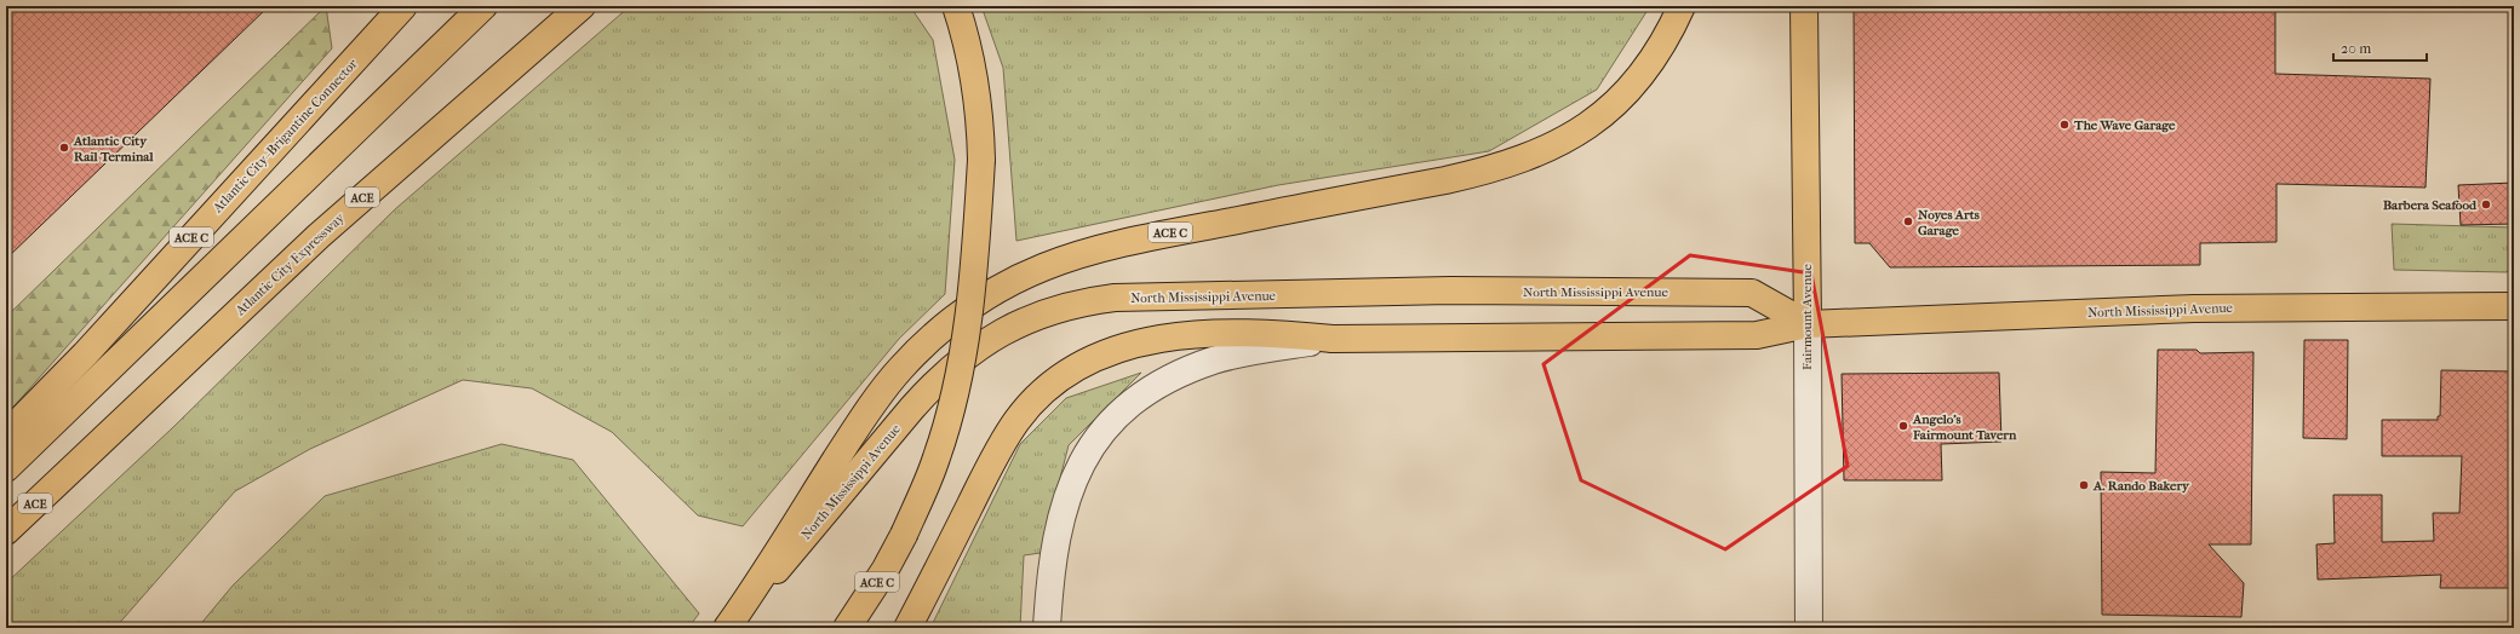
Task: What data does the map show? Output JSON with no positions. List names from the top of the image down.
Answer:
{
  "streets": {
    "main road": [
      "Atlantic City–Brigantine Connector",
      "ACE",
      "ACE C",
      "Atlantic City Expressway",
      "North Mississippi Avenue",
      "Fairmount Avenue"
    ]
  },
  "crossings": [
    ["ACE C", "North Mississippi Avenue"],
    ["North Mississippi Avenue", "Fairmount Avenue"]
  ],
  "places": [
    "The Wave Garage",
    "Atlantic City Rail Terminal",
    "Barbera Seafood",
    "Noyes Arts Garage",
    "Angelo's Fairmount Tavern",
    "A. Rando Bakery"
  ],
  "scale_bar": "20 m"
}
